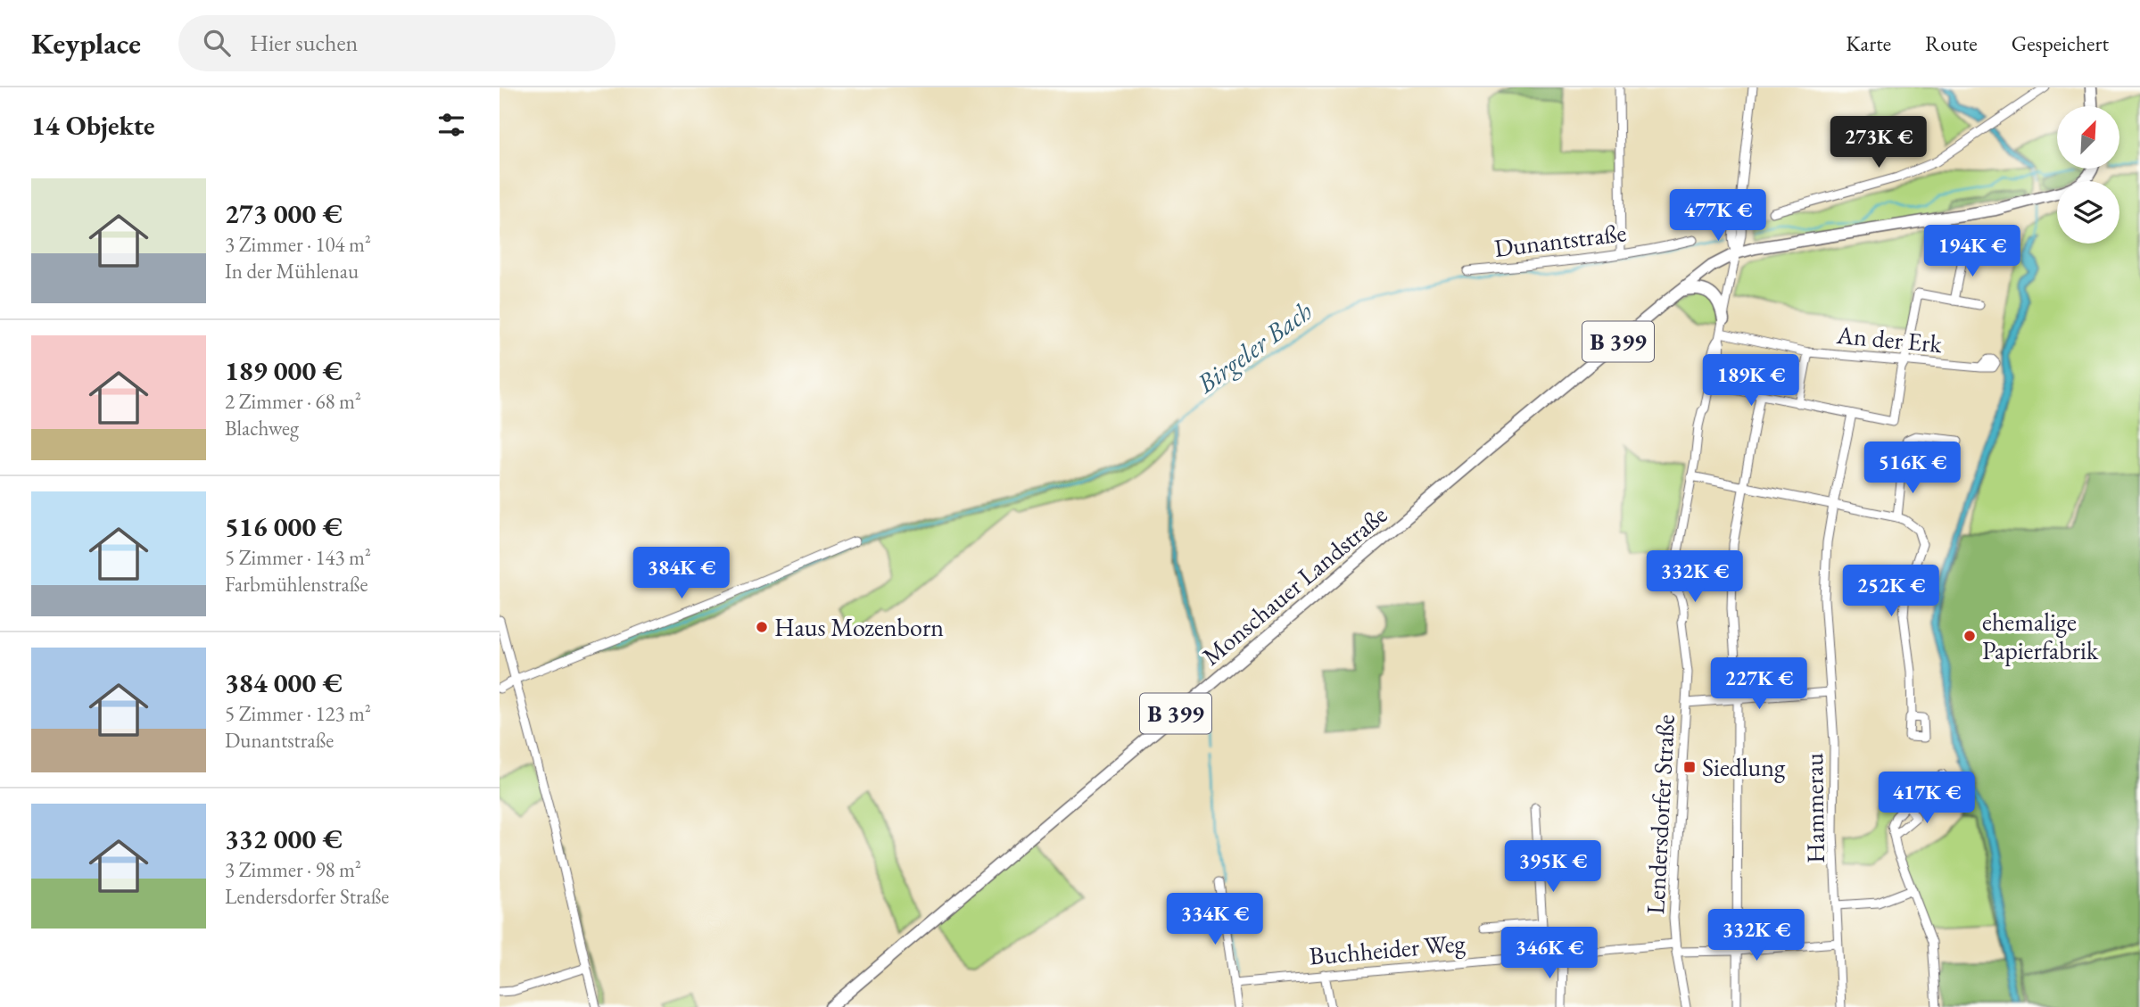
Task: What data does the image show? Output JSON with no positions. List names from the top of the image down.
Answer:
{
  "streets": {
    "main road": ["B 399", "Monschauer Landstraße"],
    "street": [
      "Dunantstraße",
      "An der Erk",
      "Hammerau",
      "Lendersdorfer Straße",
      "Buchheider Weg"
    ]
  },
  "crossings": [
    ["An der Erk", "Lendersdorfer Straße"],
    ["B 399", "Monschauer Landstraße"],
    ["B 399", "Lendersdorfer Straße"],
    ["Monschauer Landstraße", "Lendersdorfer Straße"],
    ["Hammerau", "Buchheider Weg"],
    ["Lendersdorfer Straße", "Buchheider Weg"]
  ],
  "water": ["Birgeler Bach"],
  "places": {
    "other": ["Haus Mozenborn", "ehemalige Papierfabrik"],
    "transit": ["Siedlung"]
  },
  "north": "top right",
  "page": {
    "header": "Keyplace",
    "search": "Hier suchen",
    "nav": ["Karte", "Route", "Gespeichert"],
    "heading": "14 Objekte",
    "price": [
      "273K €",
      "477K €",
      "194K €",
      "189K €",
      "516K €",
      "384K €",
      "332K €",
      "252K €",
      "227K €",
      "417K €",
      "395K €",
      "334K €",
      "332K €",
      "346K €"
    ],
    "list": [
      {
        "name": "273 000 €",
        "note": "3 Zimmer · 104 m² · In der Mühlenau"
      },
      {
        "name": "189 000 €",
        "note": "2 Zimmer · 68 m² · Blachweg"
      },
      {
        "name": "516 000 €",
        "note": "5 Zimmer · 143 m² · Farbmühlenstraße"
      },
      {
        "name": "384 000 €",
        "note": "5 Zimmer · 123 m² · Dunantstraße"
      },
      {
        "name": "332 000 €",
        "note": "3 Zimmer · 98 m² · Lendersdorfer Straße"
      }
    ]
  }
}
